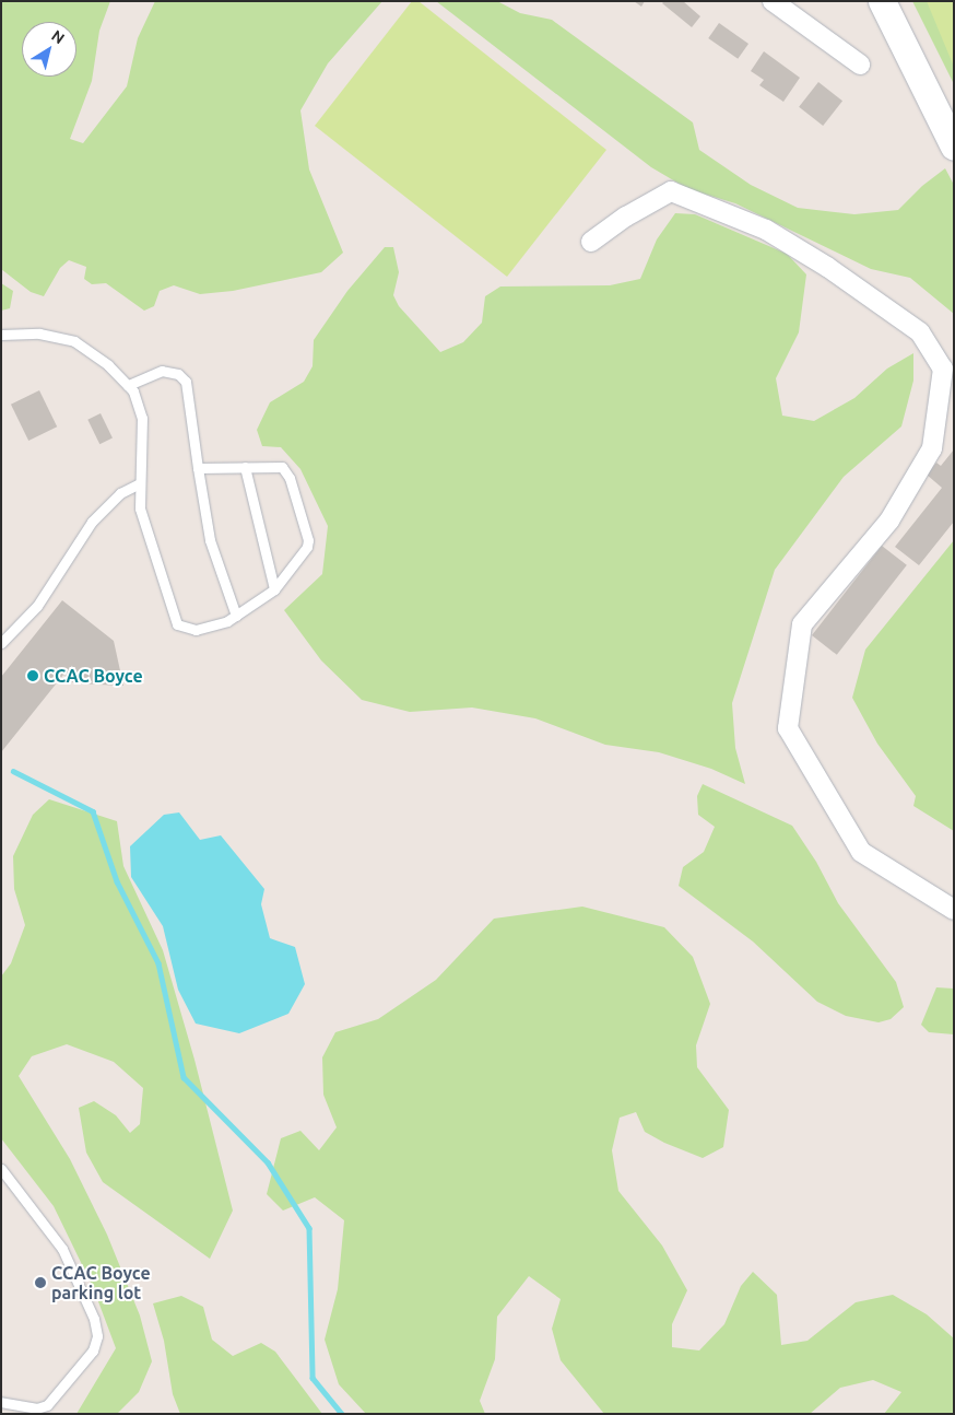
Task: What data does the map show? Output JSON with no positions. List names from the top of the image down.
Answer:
{
  "places": ["CCAC Boyce", "CCAC Boyce parking lot"],
  "north": "top right"
}
